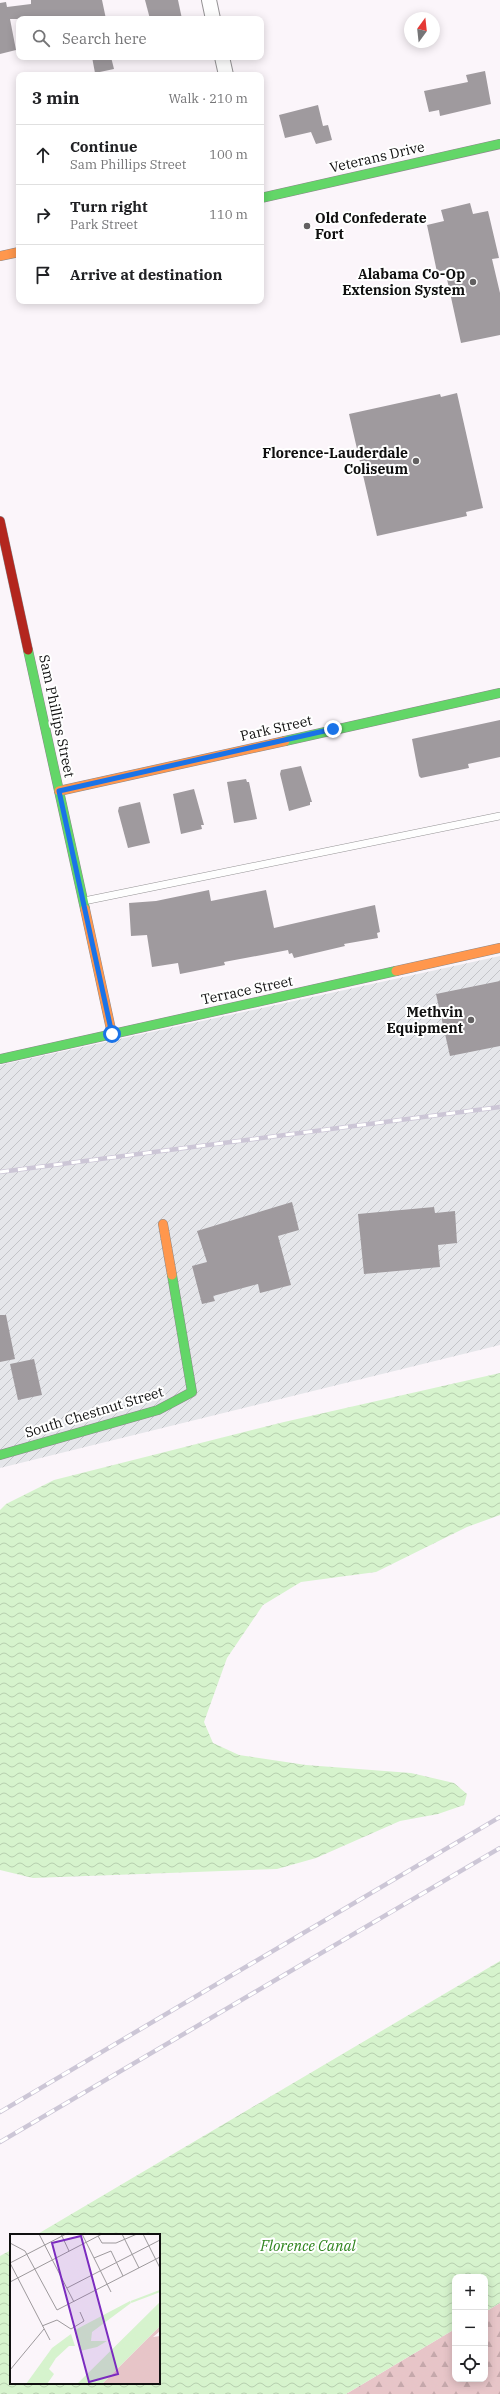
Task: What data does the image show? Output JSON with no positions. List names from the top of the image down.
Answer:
{
  "streets": {
    "street": [
      "Veterans Drive",
      "Sam Phillips Street",
      "Park Street",
      "Terrace Street",
      "South Chestnut Street"
    ]
  },
  "crossings": [
    ["Sam Phillips Street", "Park Street"],
    ["Sam Phillips Street", "Terrace Street"]
  ],
  "water": ["Florence Canal"],
  "places": [
    "Old Confederate Fort",
    "Alabama Co-Op Extension System",
    "Florence-Lauderdale Coliseum",
    "Methvin Equipment"
  ],
  "north": "top",
  "page": {
    "search": "Search here",
    "heading": ["3 min", "Walk · 210 m"],
    "list": [
      ["Continue", "Sam Phillips Street", "100 m"],
      ["Turn right", "Park Street", "110 m"],
      "Arrive at destination"
    ],
    "map_buttons": ["+", "−"]
  }
}
